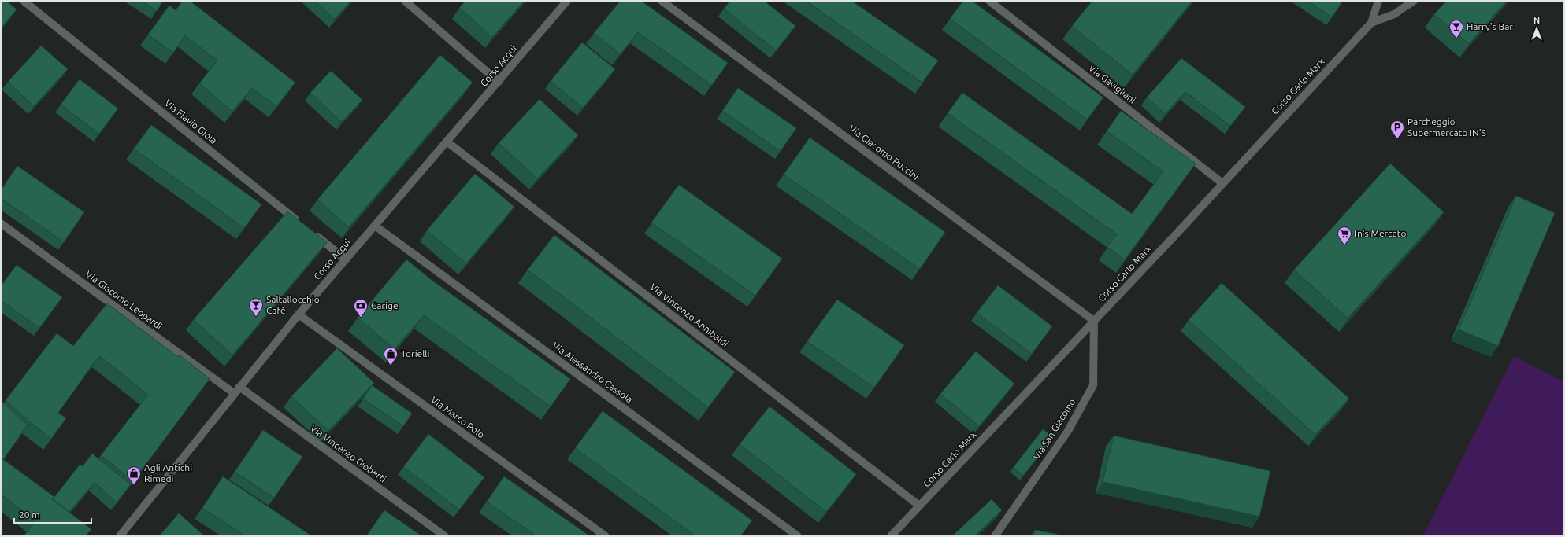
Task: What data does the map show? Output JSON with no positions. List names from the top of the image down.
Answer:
{
  "streets": {
    "street": [
      "Corso Acqui",
      "Via Gavigliani",
      "Corso Carlo Marx",
      "Via Flavio Gioia",
      "Via Giacomo Puccini",
      "Via Giacomo Leopardi",
      "Via Vincenzo Annibaldi",
      "Via Alessandro Cassola",
      "Via Marco Polo",
      "Via San Giacomo",
      "Via Vincenzo Gioberti"
    ]
  },
  "crossings": [
    ["Corso Acqui", "Via Giacomo Leopardi"],
    ["Corso Acqui", "Via Vincenzo Annibaldi"],
    ["Corso Acqui", "Via Alessandro Cassola"],
    ["Corso Acqui", "Via Marco Polo"],
    ["Corso Acqui", "Via Vincenzo Gioberti"],
    ["Via Gavigliani", "Corso Carlo Marx"],
    ["Corso Carlo Marx", "Via Giacomo Puccini"],
    ["Corso Carlo Marx", "Via Vincenzo Annibaldi"],
    ["Corso Carlo Marx", "Via San Giacomo"],
    ["Via Giacomo Puccini", "Via San Giacomo"],
    ["Via Giacomo Leopardi", "Via Vincenzo Gioberti"]
  ],
  "places": {
    "bar": ["Harry's Bar", "Saltallocchio Cafè"],
    "parking": ["Parcheggio Supermercato IN'S"],
    "supermarket": ["In's Mercato"],
    "bank": ["Carige"],
    "shop": ["Torielli", "Agli Antichi Rimedi"]
  },
  "scale_bar": "20 m",
  "north": "top"
}
